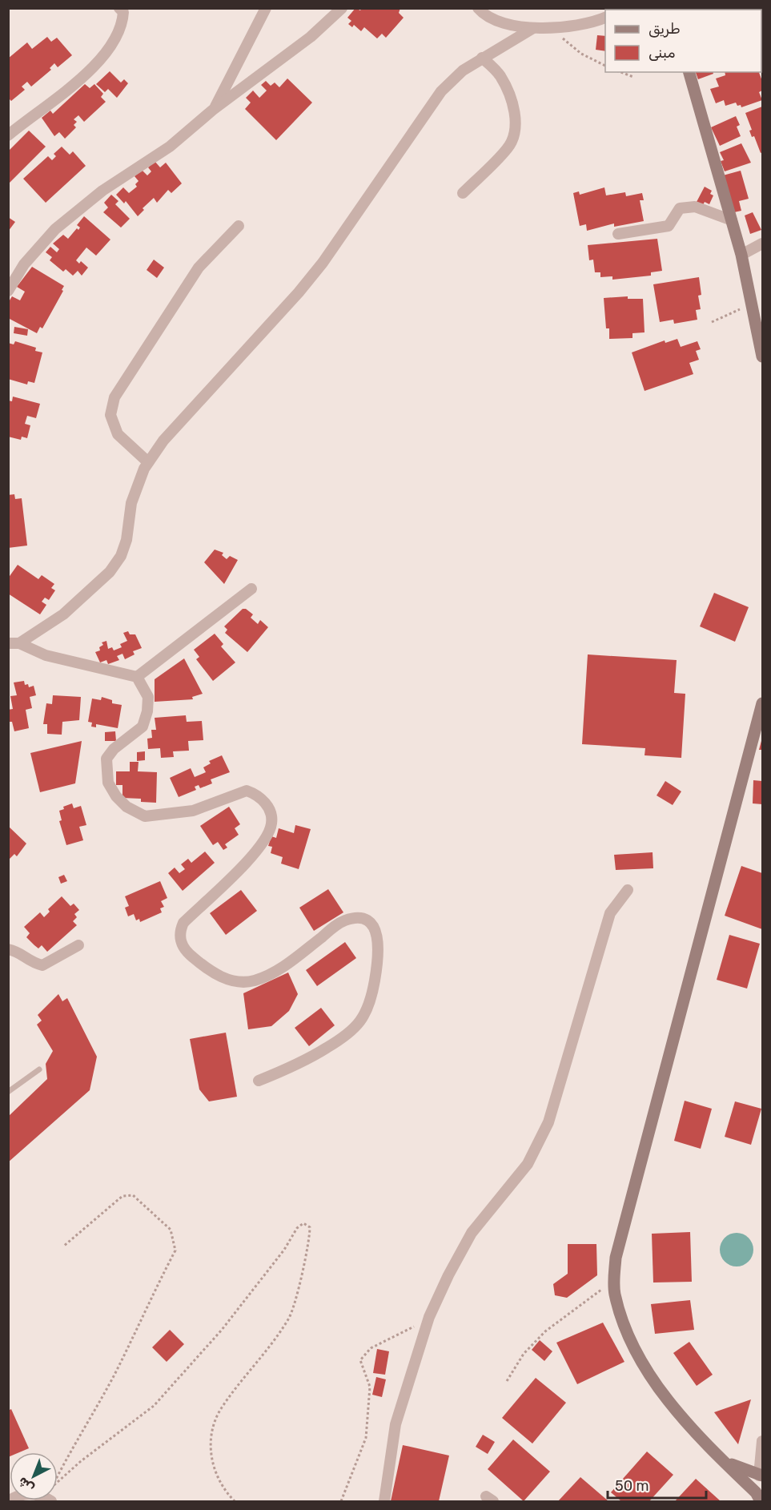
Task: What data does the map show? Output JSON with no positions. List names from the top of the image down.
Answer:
{
  "legend": ["طريق", "مبنى"],
  "scale_bar": "50 m",
  "north": "bottom left"
}
